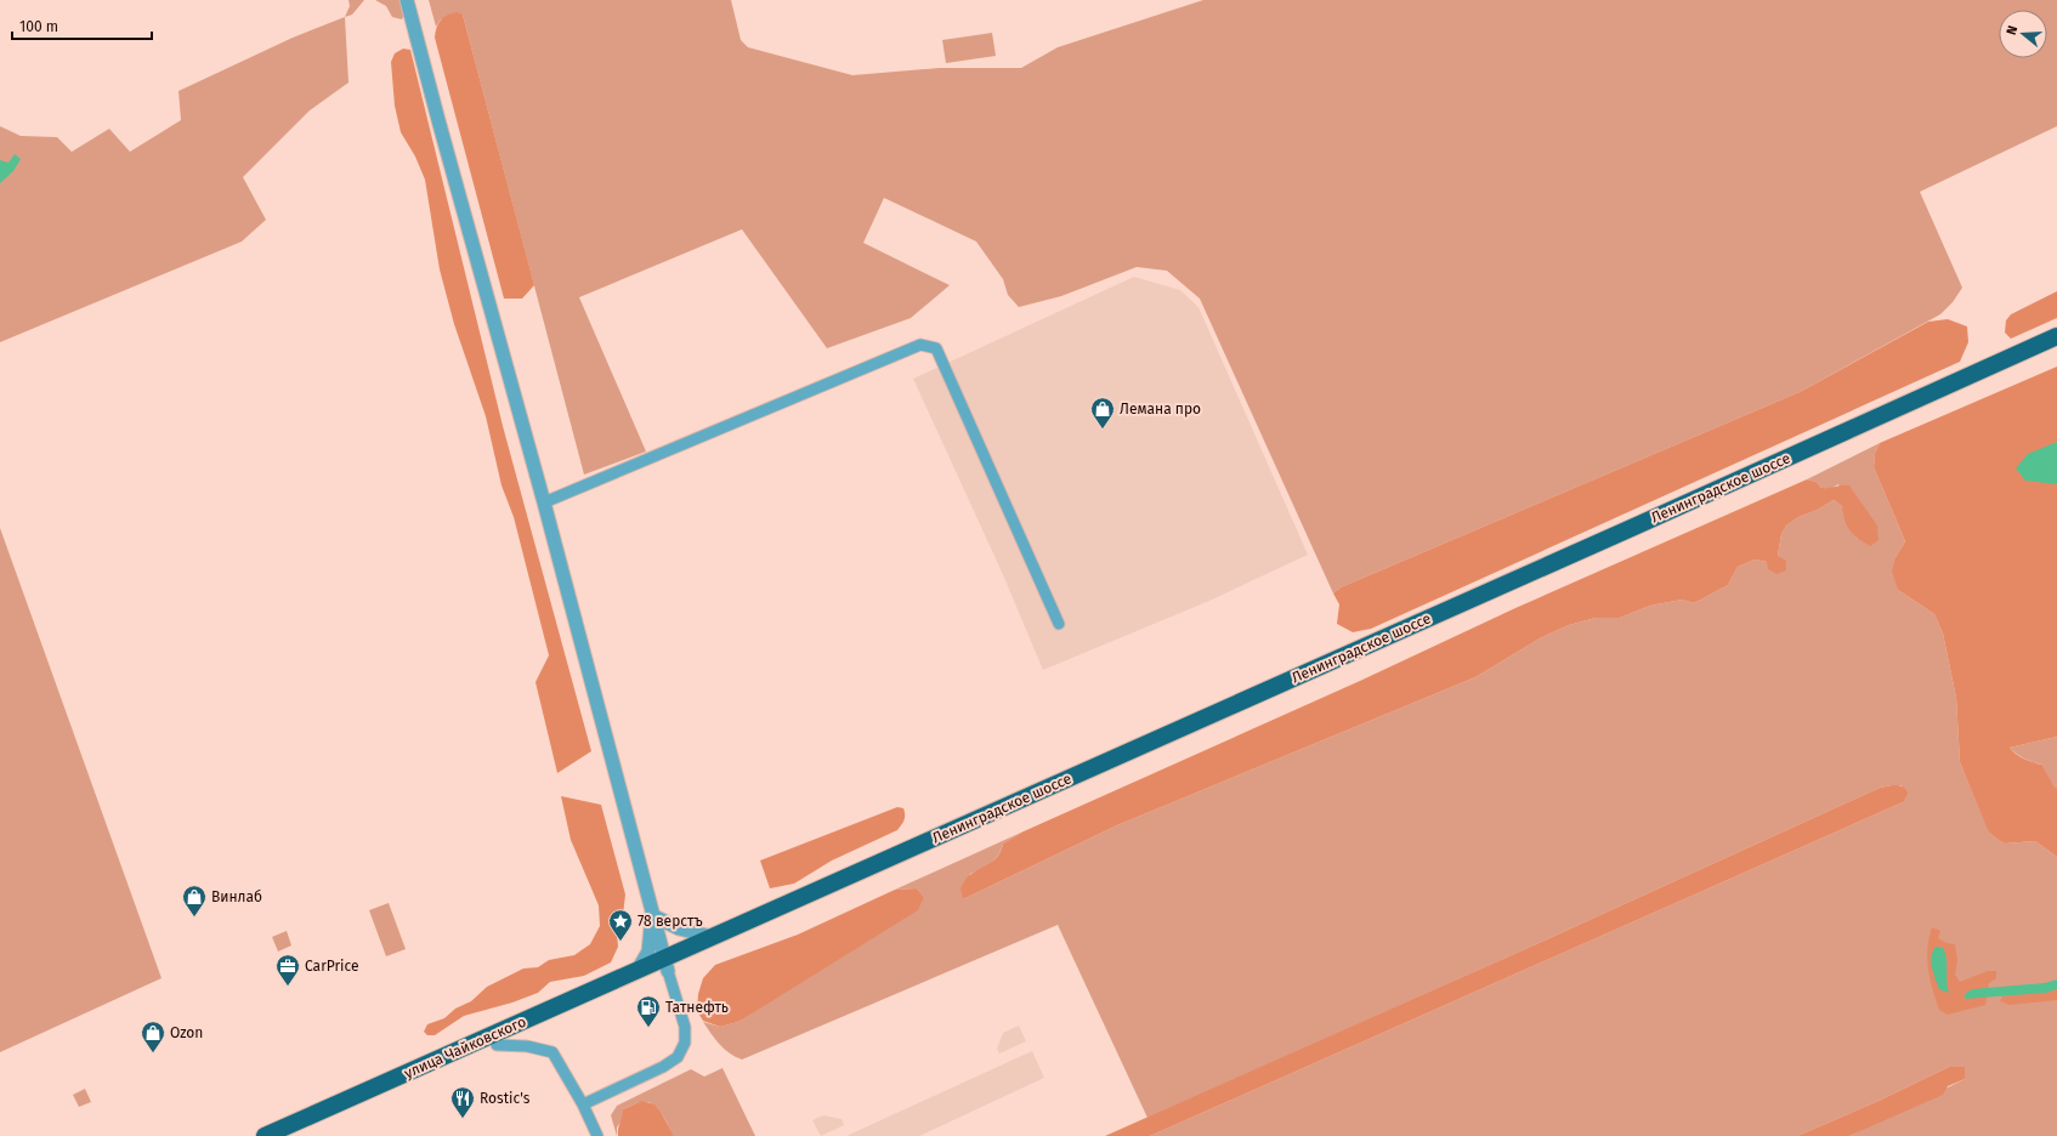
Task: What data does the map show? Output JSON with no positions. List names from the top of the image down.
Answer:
{
  "streets": {
    "highway": ["Ленинградское шоссе", "улица Чайковского"]
  },
  "crossings": [
    ["Ленинградское шоссе", "улица Чайковского"]
  ],
  "places": {
    "shop": ["Лемана про", "Винлаб", "Ozon"],
    "place": ["78 верстъ"],
    "office": ["CarPrice"],
    "fuel station": ["Татнефть"],
    "restaurant": ["Rostic's"]
  },
  "scale_bar": "100 m",
  "north": "left"
}
